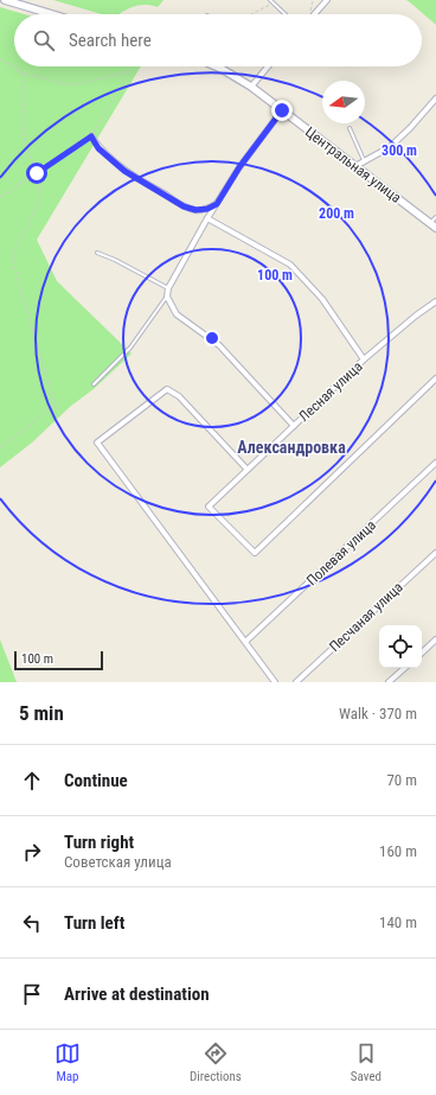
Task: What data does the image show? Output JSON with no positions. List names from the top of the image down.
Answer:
{
  "streets": {
    "main road": ["Центральная улица"],
    "street": ["Лесная улица", "Полевая улица", "Песчаная улица"]
  },
  "districts": ["Александровка"],
  "scale_bar": "100 m",
  "north": "left",
  "page": {
    "search": "Search here",
    "scale": "100 m",
    "heading": ["5 min", "Walk · 370 m"],
    "list": [
      ["Continue", "70 m"],
      ["Turn right", "Советская улица", "160 m"],
      ["Turn left", "140 m"],
      "Arrive at destination"
    ],
    "nav": ["Map", "Directions", "Saved"]
  },
  "rings": ["300 m", "200 m", "100 m"]
}
